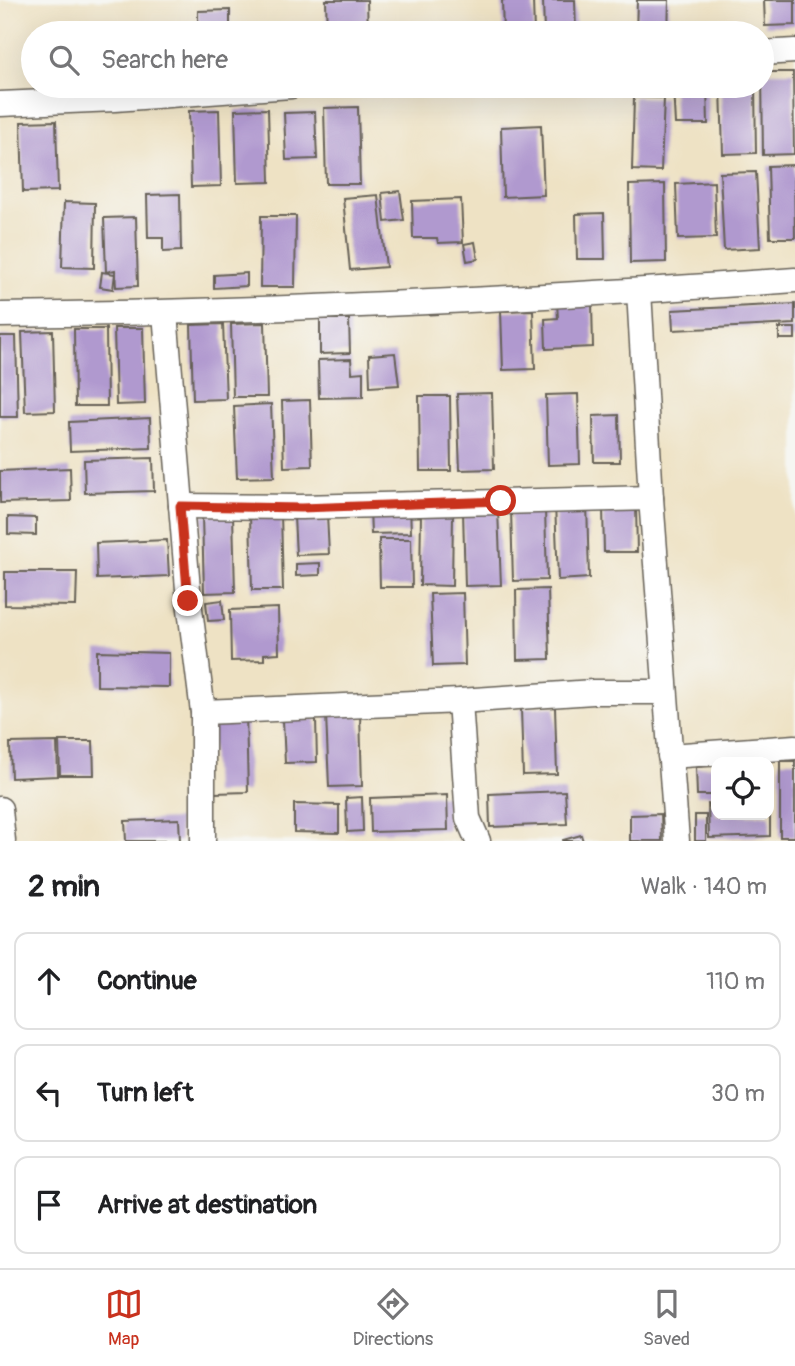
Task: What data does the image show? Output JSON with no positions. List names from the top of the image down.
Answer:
{
  "page": {
    "search": "Search here",
    "heading": ["2 min", "Walk · 140 m"],
    "list": [
      ["Continue", "110 m"],
      ["Turn left", "30 m"],
      "Arrive at destination"
    ],
    "nav": ["Map", "Directions", "Saved"]
  }
}
